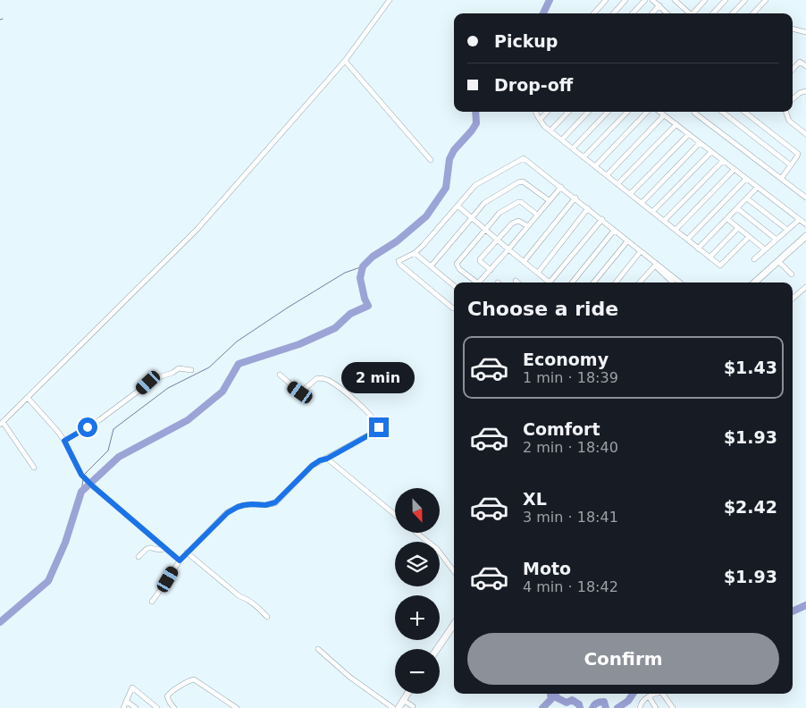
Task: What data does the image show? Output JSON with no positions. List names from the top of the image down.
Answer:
{
  "north": "bottom",
  "page": {
    "banner": ["Pickup", "Drop-off"],
    "heading": "Choose a ride",
    "list": [
      {
        "name": "Economy",
        "note": "1 min · 18:39",
        "value": "$1.43"
      },
      {
        "name": "Comfort",
        "note": "2 min · 18:40",
        "value": "$1.93"
      },
      {
        "name": "XL",
        "note": "3 min · 18:41",
        "value": "$2.42"
      },
      {
        "name": "Moto",
        "note": "4 min · 18:42",
        "value": "$1.93"
      }
    ],
    "bubble": "2 min",
    "map_buttons": ["+", "−"],
    "buttons": "Confirm"
  }
}
